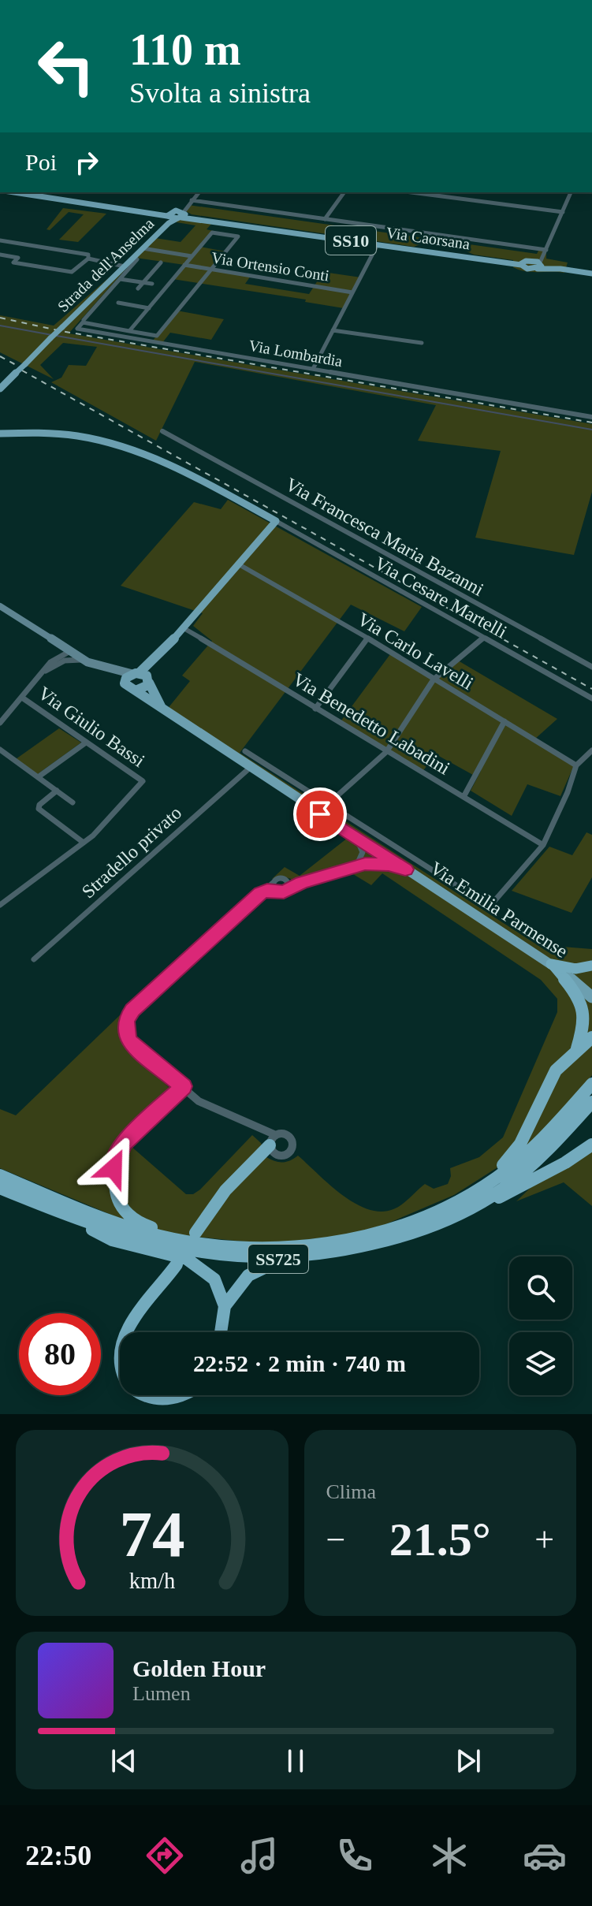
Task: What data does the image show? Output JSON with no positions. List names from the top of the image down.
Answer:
{
  "streets": {
    "highway": ["SS725"],
    "main road": [
      "Via Caorsana",
      "SS10",
      "Strada dell'Anselma",
      "Via Emilia Parmense"
    ],
    "street": [
      "Via Ortensio Conti",
      "Via Lombardia",
      "Via Francesca Maria Bazanni",
      "Via Cesare Martelli",
      "Via Carlo Lavelli",
      "Via Benedetto Labadini",
      "Via Giulio Bassi",
      "Stradello privato"
    ]
  },
  "crossings": [
    ["Via Caorsana", "SS10"],
    ["Via Caorsana", "Strada dell'Anselma"],
    ["SS10", "Strada dell'Anselma"],
    ["Via Ortensio Conti", "Via Lombardia"],
    ["Via Benedetto Labadini", "Via Emilia Parmense"],
    ["Stradello privato", "Via Emilia Parmense"]
  ],
  "page": {
    "turn": ["110 m", "Svolta a sinistra"],
    "then": "Poi",
    "limit": "80",
    "trip": "22:52 · 2 min · 740 m",
    "tile": "Clima",
    "heat": ["−", "21.5°", "+"],
    "song": ["Golden Hour", "Lumen"],
    "tabs": "22:50",
    "gauge": ["74", "km/h"]
  }
}
